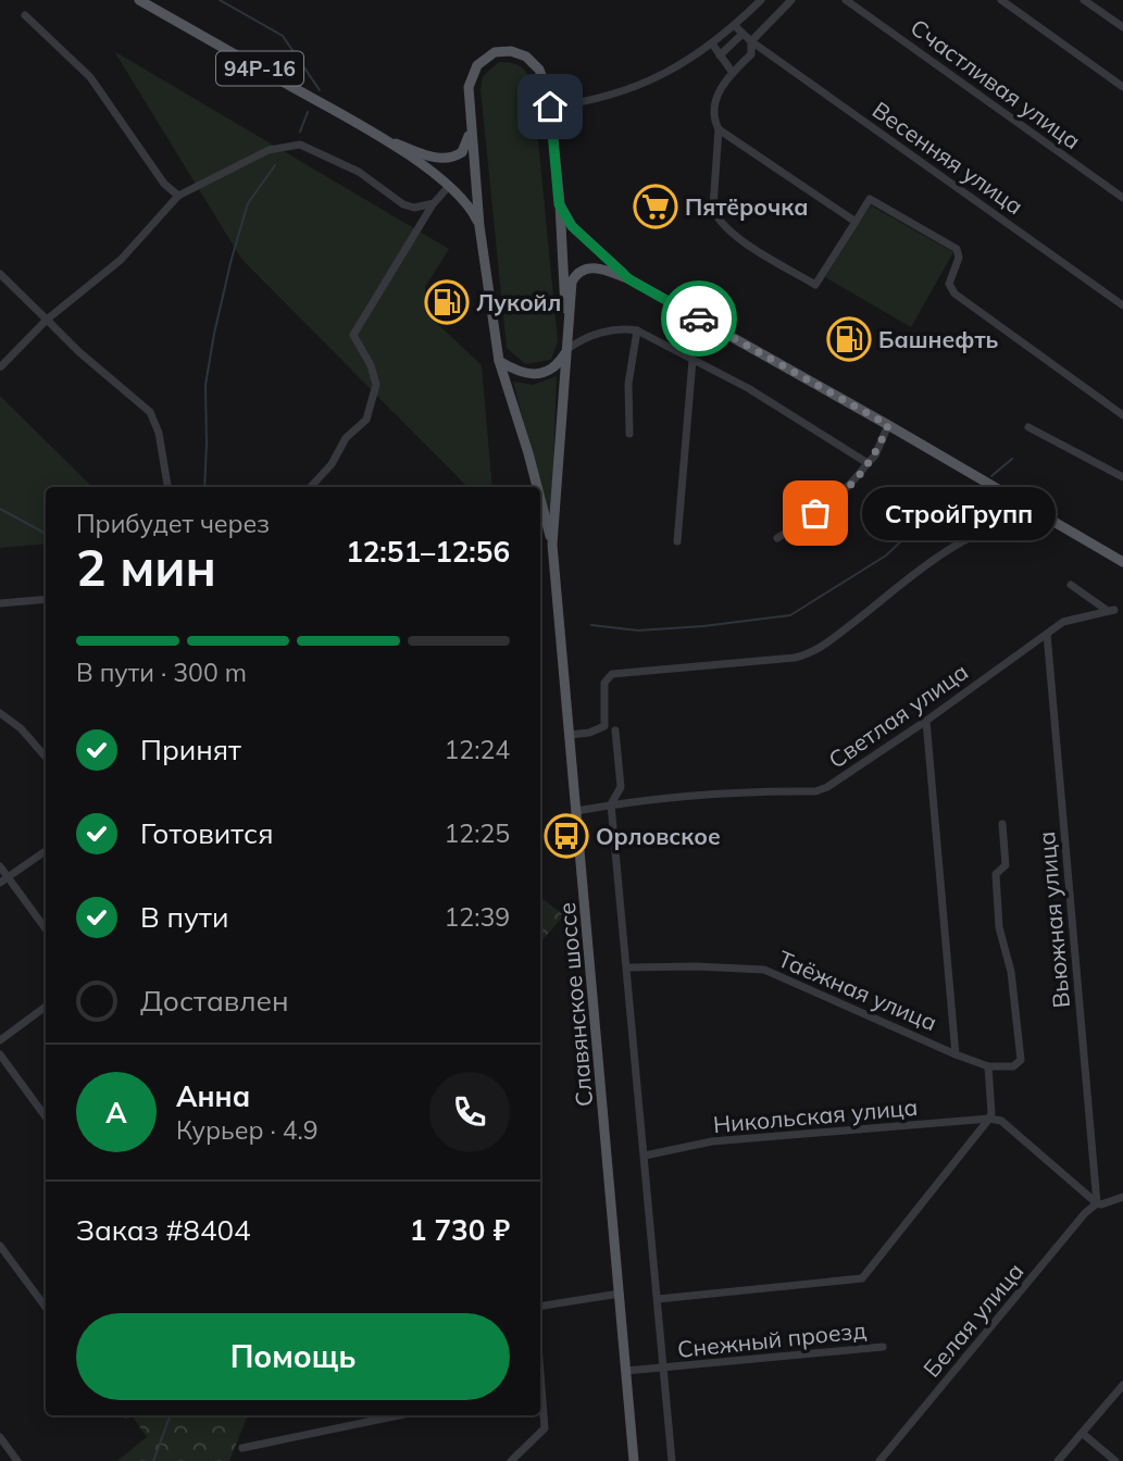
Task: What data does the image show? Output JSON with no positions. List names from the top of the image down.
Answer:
{
  "streets": {
    "main road": ["94Р-16", "Славянское шоссе"],
    "street": [
      "Счастливая улица",
      "Весенняя улица",
      "Светлая улица",
      "Вьюжная улица",
      "Таёжная улица",
      "Никольская улица",
      "Белая улица",
      "Снежный проезд"
    ]
  },
  "crossings": [
    ["94Р-16", "Славянское шоссе"],
    ["Светлая улица", "Вьюжная улица"],
    ["Светлая улица", "Славянское шоссе"],
    ["Вьюжная улица", "Белая улица"],
    ["Славянское шоссе", "Снежный проезд"]
  ],
  "places": {
    "supermarket": ["Пятёрочка"],
    "fuel station": ["Лукойл", "Башнефть"],
    "other": ["СтройГрупп"],
    "bus stop": ["Орловское"]
  },
  "page": {
    "bubble": "СтройГрупп",
    "heading": ["2 мин", "Прибудет через", "12:51–12:56"],
    "panel": [
      "Анна",
      "Курьер · 4.9",
      "Заказ #8404",
      "1 730 ₽"
    ],
    "bar": "В пути · 300 m",
    "list": [
      ["Принят", "12:24"],
      ["Готовится", "12:25"],
      ["В пути", "12:39"],
      "Доставлен"
    ],
    "round": "А",
    "buttons": "Помощь"
  }
}
